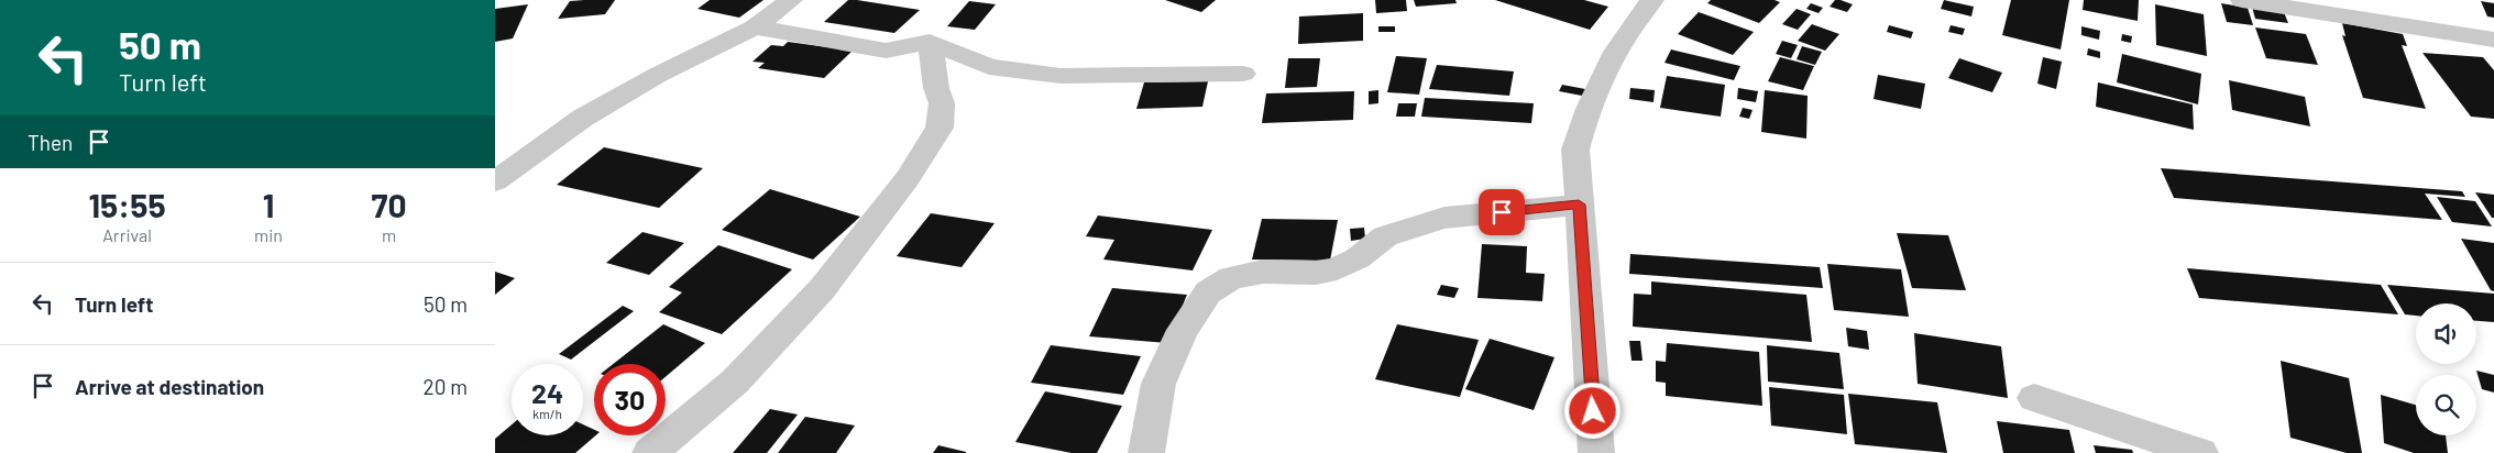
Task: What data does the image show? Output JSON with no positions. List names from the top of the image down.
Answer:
{
  "page": {
    "turn": ["50 m", "Turn left"],
    "then": "Then",
    "eta": [
      "15:55",
      "Arrival",
      "1",
      "min",
      "70",
      "m"
    ],
    "list": [
      {
        "name": "Turn left",
        "value": "50 m"
      },
      {
        "name": "Arrive at destination",
        "value": "20 m"
      }
    ],
    "speed": "24 km/h",
    "limit": "30"
  }
}
